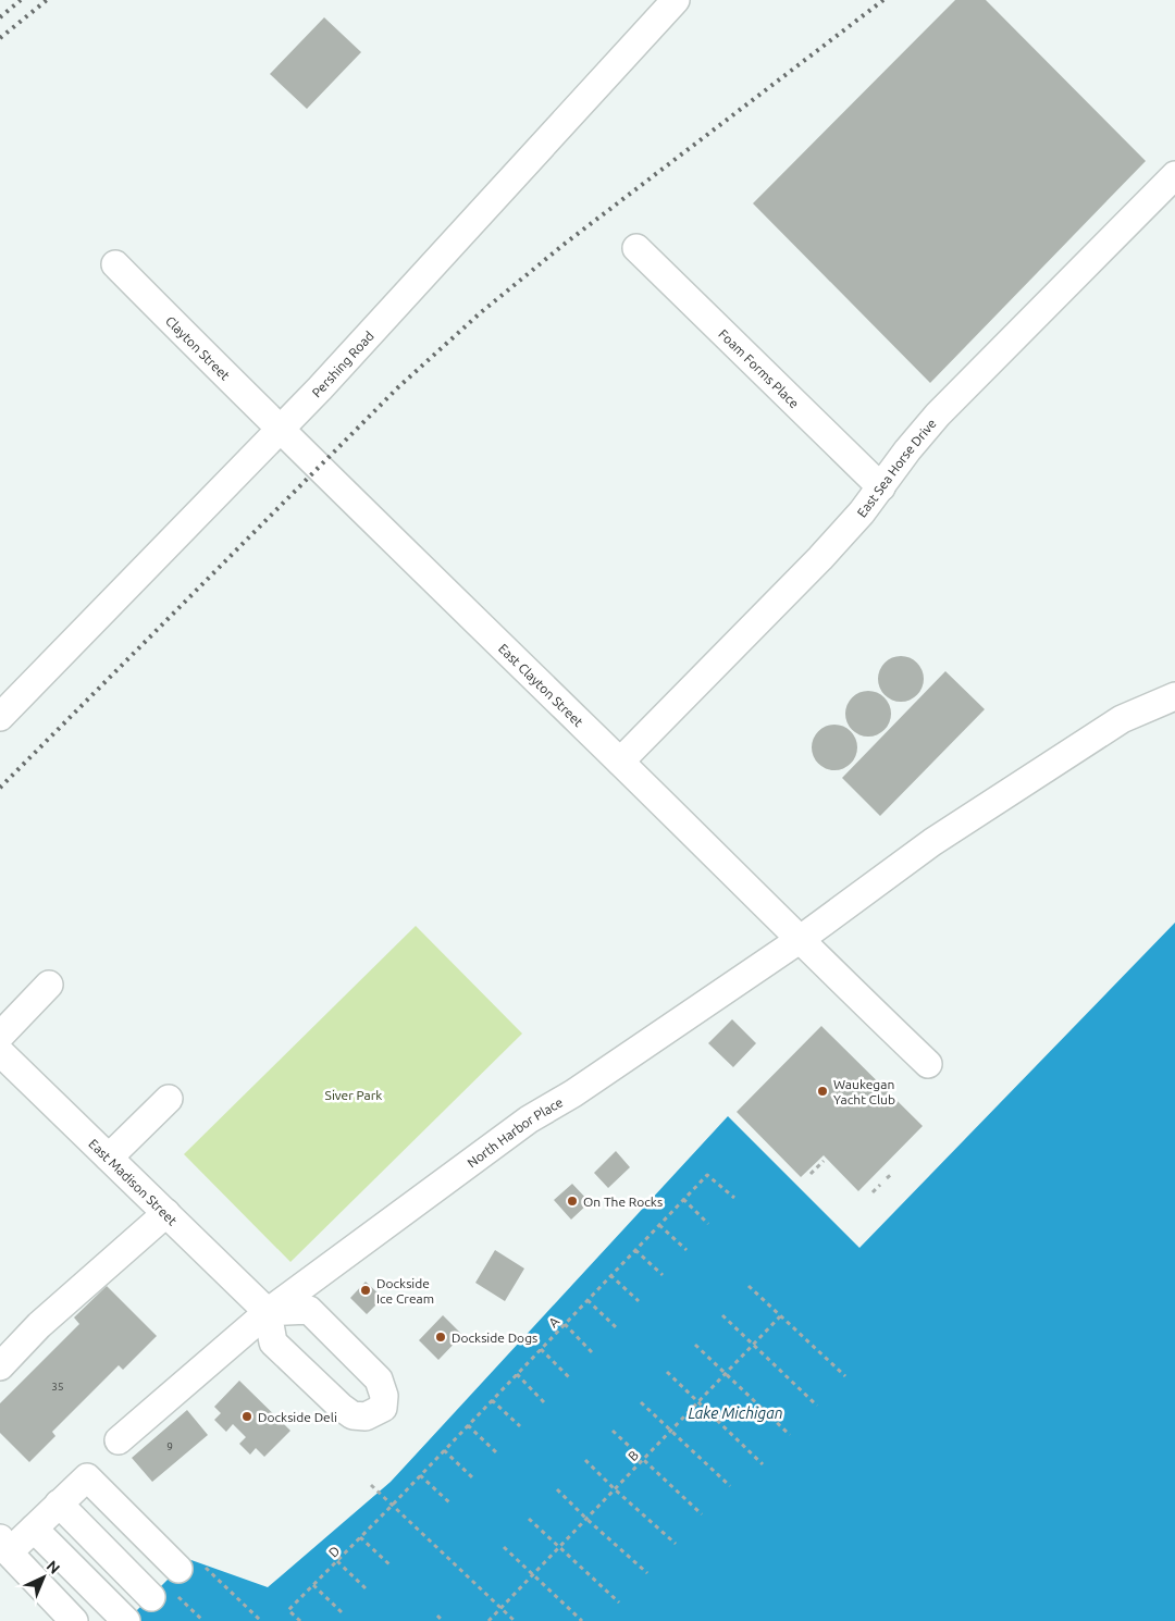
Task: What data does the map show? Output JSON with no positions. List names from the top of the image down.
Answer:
{
  "streets": {
    "street": [
      "Clayton Street",
      "Pershing Road",
      "Foam Forms Place",
      "East Sea Horse Drive",
      "East Clayton Street",
      "North Harbor Place",
      "East Madison Street"
    ],
    "path": ["A", "B", "D"]
  },
  "crossings": [
    ["Clayton Street", "Pershing Road"],
    ["Clayton Street", "East Clayton Street"],
    ["Pershing Road", "East Clayton Street"],
    ["Foam Forms Place", "East Sea Horse Drive"],
    ["East Sea Horse Drive", "East Clayton Street"],
    ["East Clayton Street", "North Harbor Place"],
    ["North Harbor Place", "East Madison Street"],
    ["A", "D"]
  ],
  "water": ["Lake Michigan"],
  "parks": ["Siver Park"],
  "places": [
    "Waukegan Yacht Club",
    "On The Rocks",
    "Dockside Ice Cream",
    "Dockside Dogs",
    "Dockside Deli"
  ],
  "house_numbers": ["35", "9"],
  "north": "top right"
}
